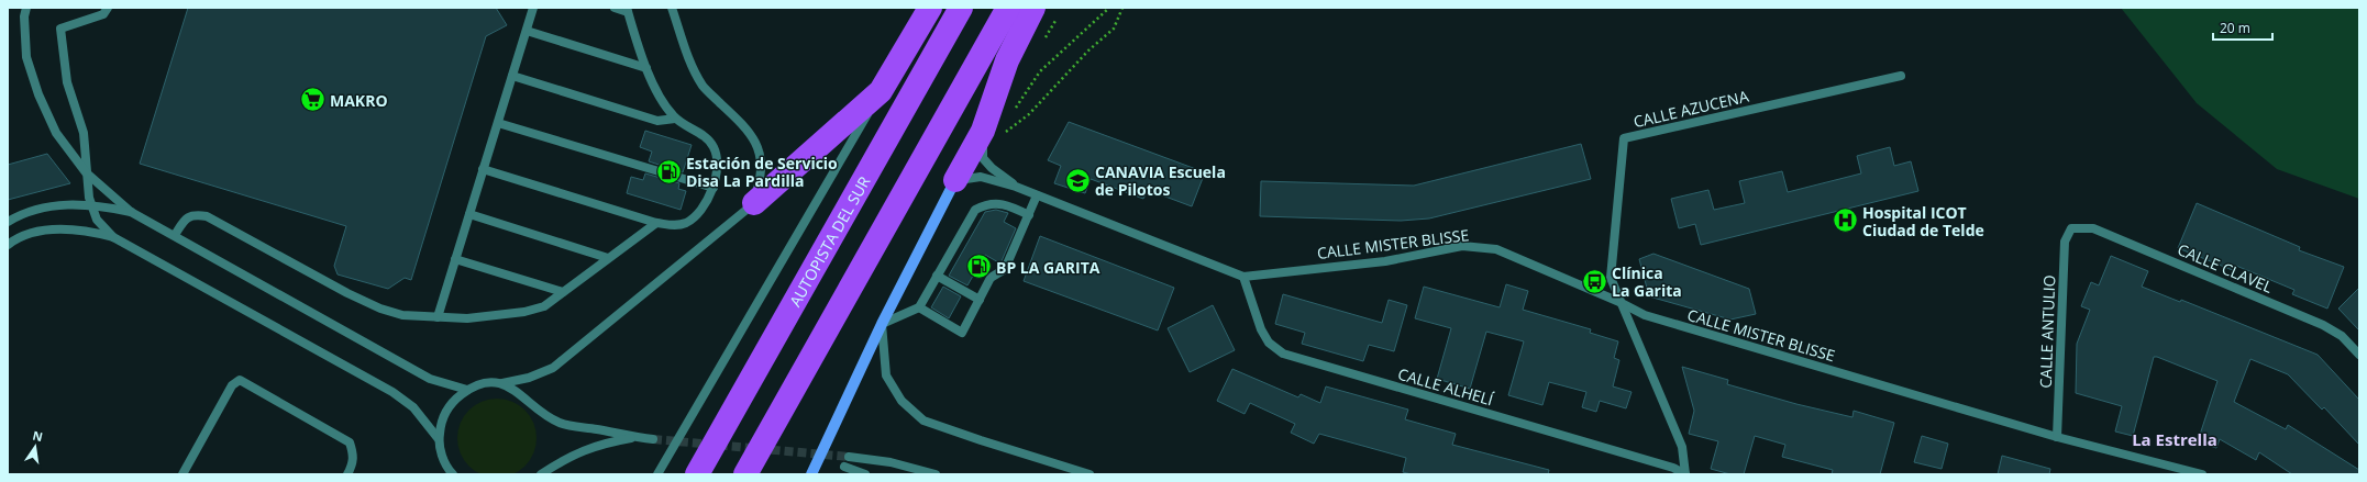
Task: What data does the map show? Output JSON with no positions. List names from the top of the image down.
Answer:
{
  "streets": {
    "highway": ["AUTOPISTA DEL SUR"],
    "street": [
      "CALLE AZUCENA",
      "CALLE MISTER BLISSE",
      "CALLE CLAVEL",
      "CALLE ANTULIO",
      "CALLE ALHELÍ"
    ]
  },
  "crossings": [
    ["CALLE AZUCENA", "CALLE MISTER BLISSE"],
    ["CALLE AZUCENA", "CALLE ALHELÍ"],
    ["CALLE MISTER BLISSE", "CALLE ANTULIO"],
    ["CALLE MISTER BLISSE", "CALLE ALHELÍ"],
    ["CALLE CLAVEL", "CALLE ANTULIO"]
  ],
  "districts": ["La Estrella"],
  "places": {
    "supermarket": ["MAKRO"],
    "fuel station": ["Estación de Servicio Disa La Pardilla", "BP LA GARITA"],
    "school or university": ["CANAVIA Escuela de Pilotos"],
    "hospital": ["Hospital ICOT Ciudad de Telde"],
    "bus stop": ["Clínica La Garita"]
  },
  "scale_bar": "20 m",
  "north": "top"
}
